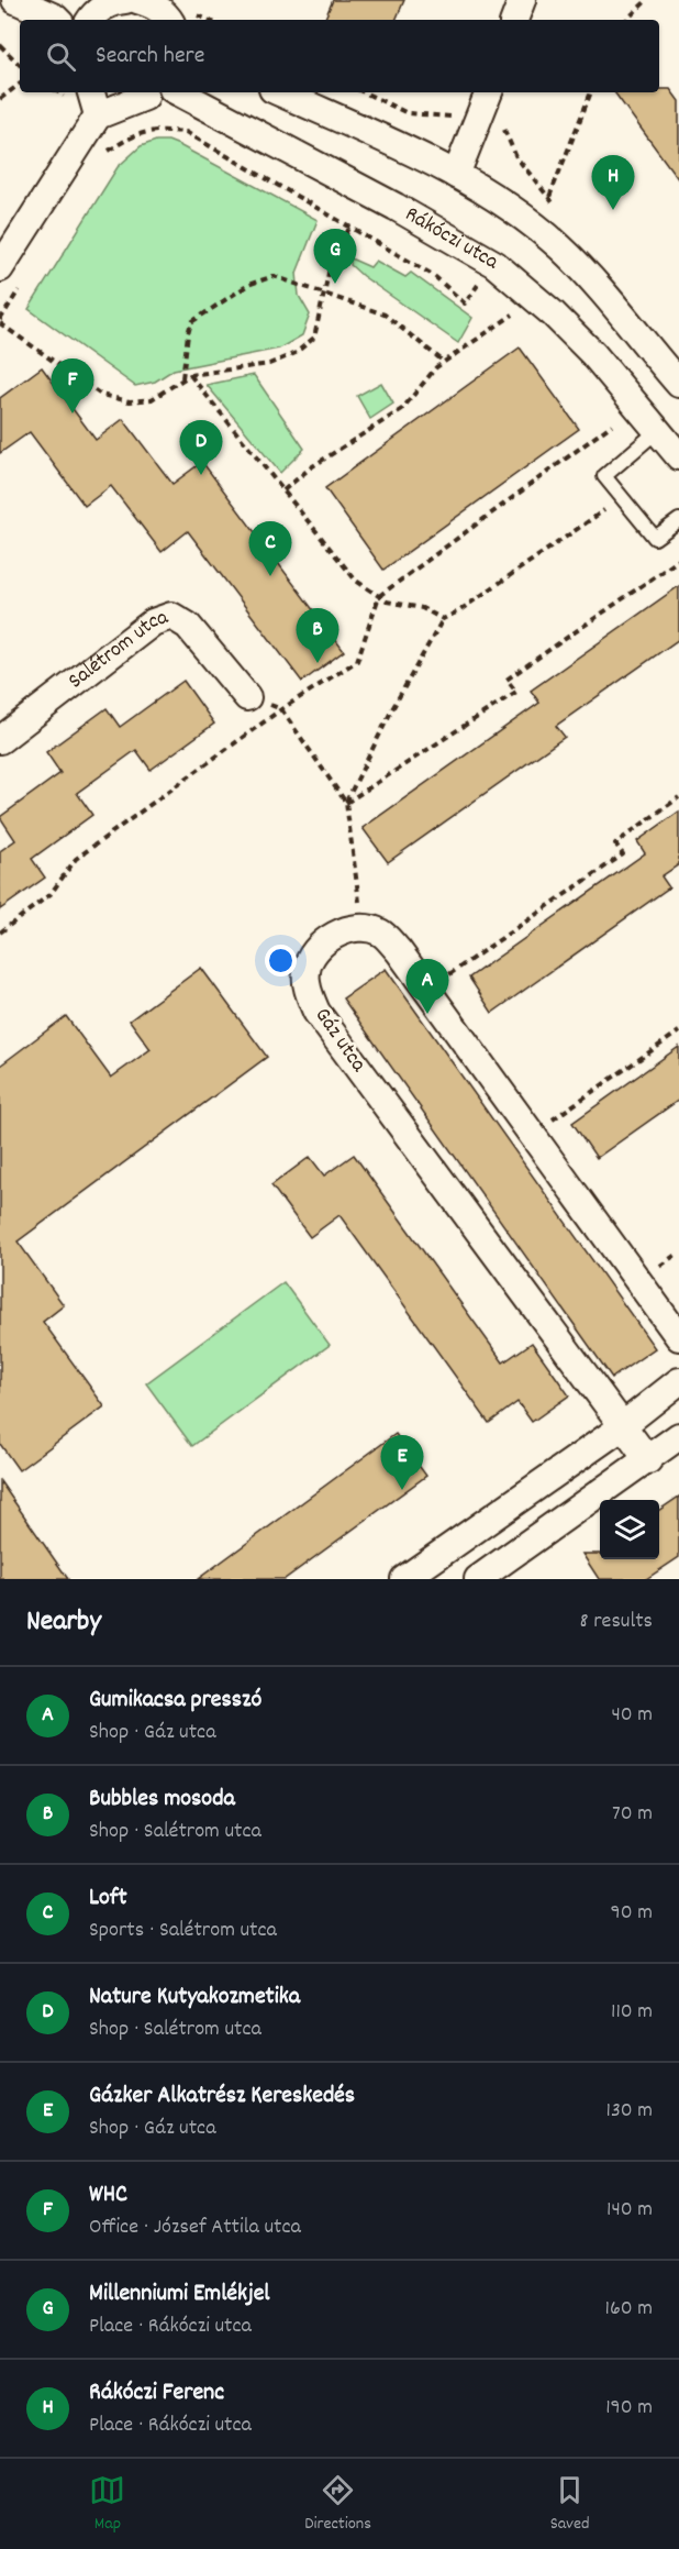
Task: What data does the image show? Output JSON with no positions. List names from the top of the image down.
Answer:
{
  "streets": {
    "street": ["Rákóczi utca", "Salétrom utca", "Gáz utca"]
  },
  "page": {
    "search": "Search here",
    "pins": [
      "H",
      "G",
      "F",
      "D",
      "C",
      "B",
      "A",
      "E"
    ],
    "heading": ["Nearby", "8 results"],
    "list": [
      {
        "mark": "A",
        "name": "Gumikacsa presszó",
        "note": "Shop · Gáz utca",
        "value": "40 m"
      },
      {
        "mark": "B",
        "name": "Bubbles mosoda",
        "note": "Shop · Salétrom utca",
        "value": "70 m"
      },
      {
        "mark": "C",
        "name": "Loft",
        "note": "Sports · Salétrom utca",
        "value": "90 m"
      },
      {
        "mark": "D",
        "name": "Nature Kutyakozmetika",
        "note": "Shop · Salétrom utca",
        "value": "110 m"
      },
      {
        "mark": "E",
        "name": "Gázker Alkatrész Kereskedés",
        "note": "Shop · Gáz utca",
        "value": "130 m"
      },
      {
        "mark": "F",
        "name": "WHC",
        "note": "Office · József Attila utca",
        "value": "140 m"
      },
      {
        "mark": "G",
        "name": "Millenniumi Emlékjel",
        "note": "Place · Rákóczi utca",
        "value": "160 m"
      },
      {
        "mark": "H",
        "name": "Rákóczi Ferenc",
        "note": "Place · Rákóczi utca",
        "value": "190 m"
      }
    ],
    "nav": ["Map", "Directions", "Saved"]
  }
}
